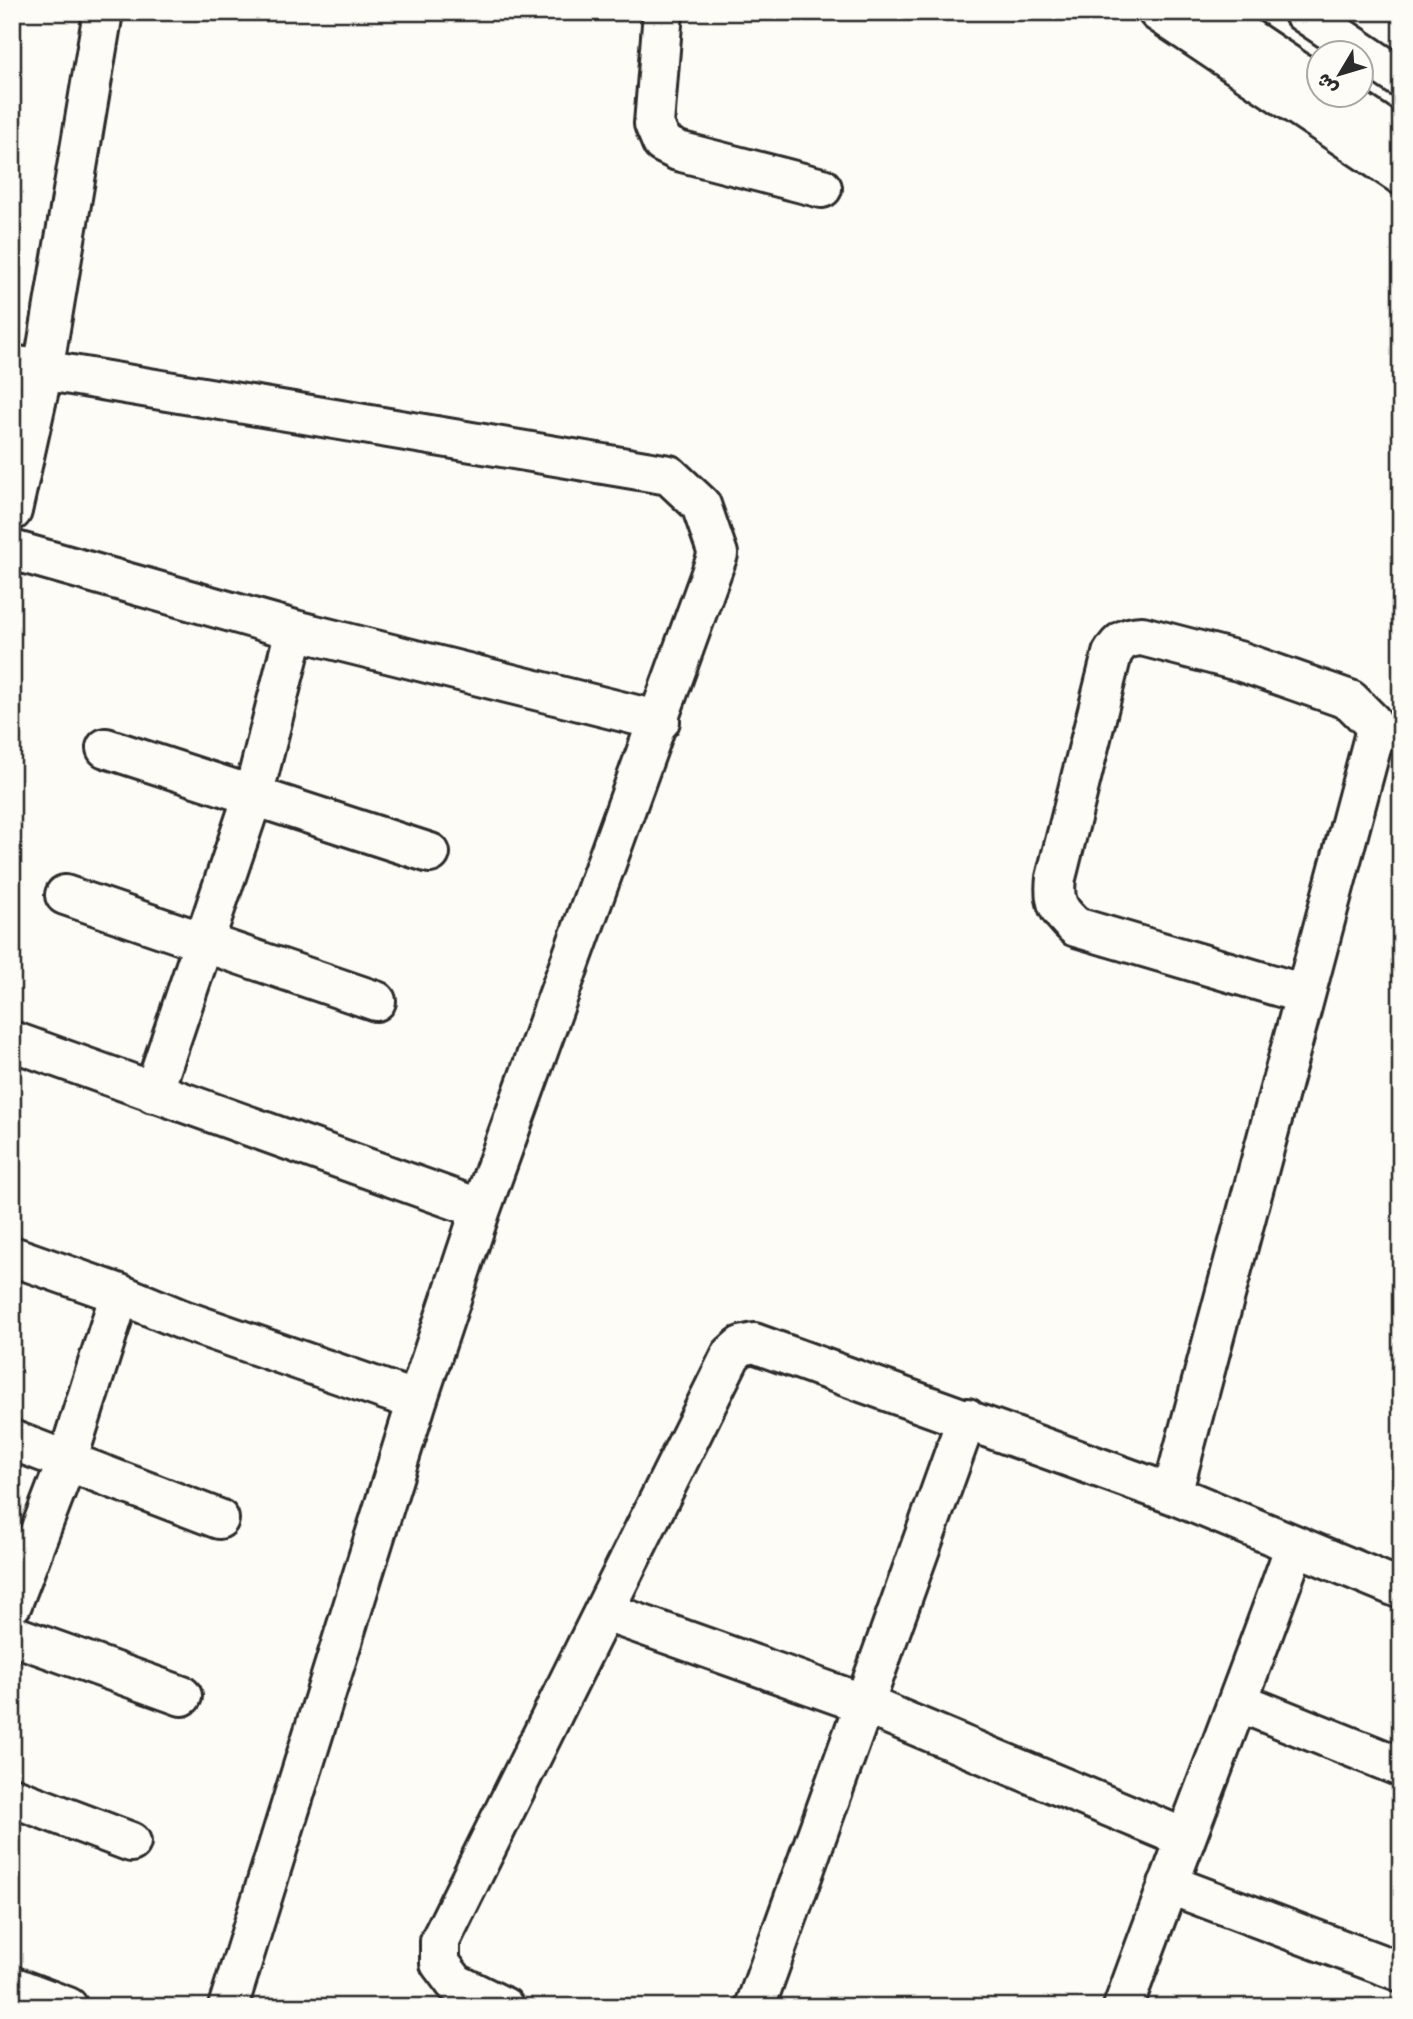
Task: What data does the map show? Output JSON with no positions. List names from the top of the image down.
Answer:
{
  "north": "bottom left"
}
